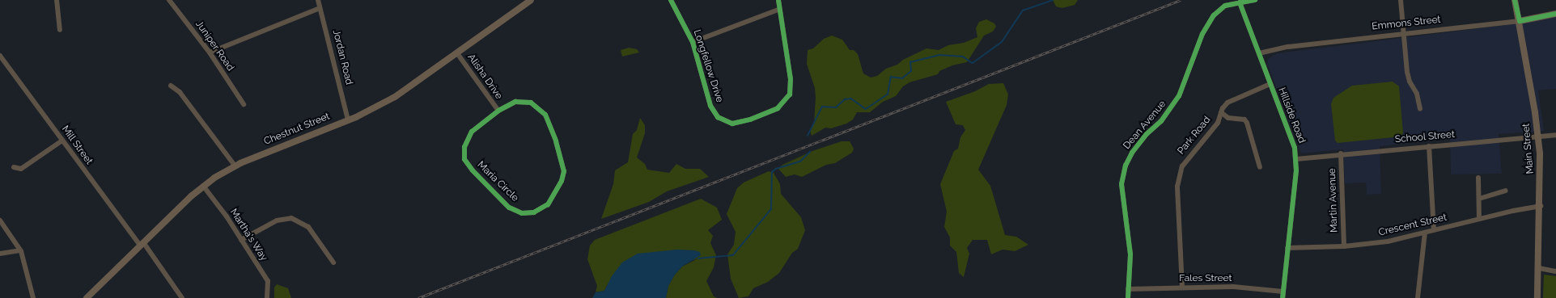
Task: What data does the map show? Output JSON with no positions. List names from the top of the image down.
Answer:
{
  "streets": {
    "main road": ["Emmons Street", "Chestnut Street", "Main Street"],
    "street": [
      "Juniper Road",
      "Jordan Road",
      "Longfellow Drive",
      "Alisha Drive",
      "Hillside Road",
      "Dean Avenue",
      "Park Road",
      "School Street",
      "Mill Street",
      "Maria Circle",
      "Martin Avenue",
      "Crescent Street",
      "Martha's Way",
      "Fales Street"
    ]
  },
  "crossings": [
    ["Emmons Street", "Hillside Road"],
    ["Emmons Street", "Main Street"],
    ["Jordan Road", "Chestnut Street"],
    ["Alisha Drive", "Chestnut Street"],
    ["Alisha Drive", "Maria Circle"],
    ["Hillside Road", "Dean Avenue"],
    ["Hillside Road", "Park Road"],
    ["Hillside Road", "School Street"],
    ["Hillside Road", "Crescent Street"],
    ["Hillside Road", "Fales Street"],
    ["Dean Avenue", "Fales Street"],
    ["Chestnut Street", "Mill Street"],
    ["Chestnut Street", "Martha's Way"],
    ["Park Road", "Fales Street"],
    ["School Street", "Main Street"],
    ["School Street", "Martin Avenue"],
    ["Main Street", "Crescent Street"],
    ["Martin Avenue", "Crescent Street"]
  ]
}
